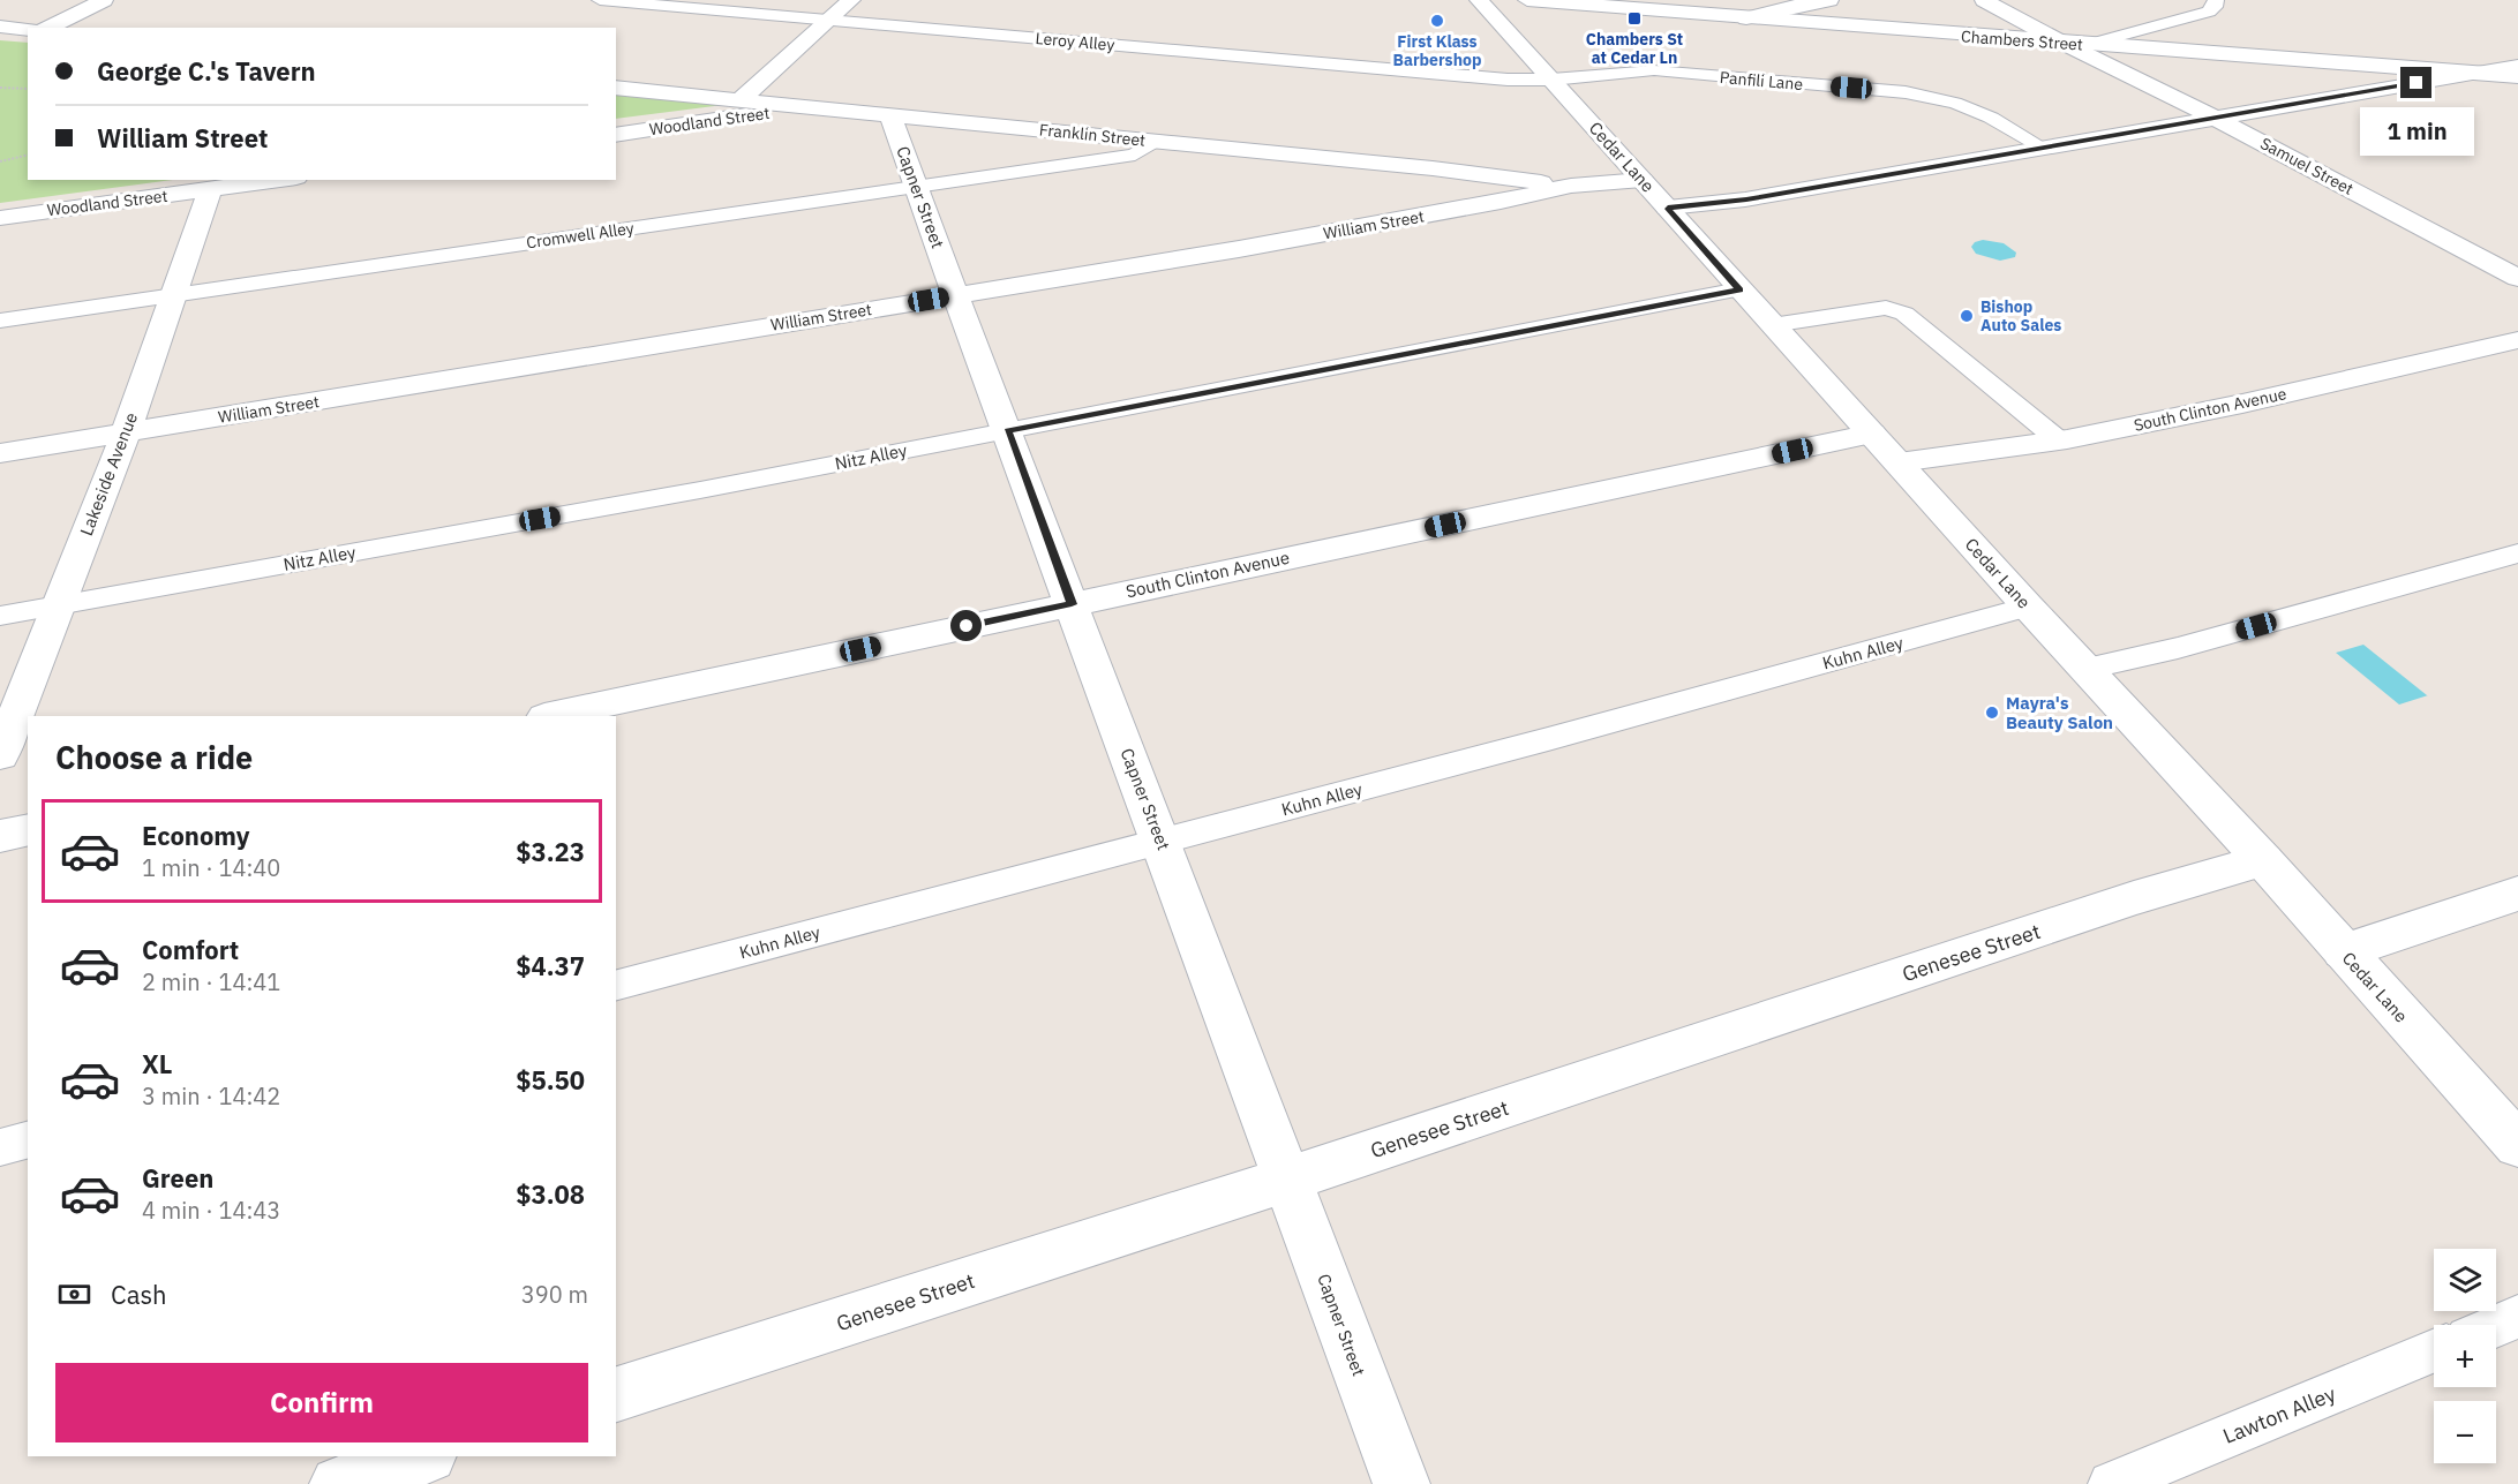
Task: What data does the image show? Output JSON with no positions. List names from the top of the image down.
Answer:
{
  "streets": {
    "street": [
      "Chambers Street",
      "Woodland Street",
      "Franklin Street",
      "Cedar Lane",
      "Samuel Street",
      "Capner Street",
      "William Street",
      "South Clinton Avenue",
      "Lakeside Avenue",
      "Genesee Street"
    ],
    "lane": [
      "Leroy Alley",
      "Panfili Lane",
      "Cromwell Alley",
      "Nitz Alley",
      "Kuhn Alley",
      "Lawton Alley"
    ]
  },
  "crossings": [
    ["Chambers Street", "Samuel Street"],
    ["Leroy Alley", "Panfili Lane"],
    ["Leroy Alley", "Cedar Lane"],
    ["Panfili Lane", "Cedar Lane"],
    ["Woodland Street", "Franklin Street"],
    ["Woodland Street", "Lakeside Avenue"],
    ["Franklin Street", "Capner Street"],
    ["Franklin Street", "William Street"],
    ["Franklin Street", "Cromwell Alley"],
    ["Cedar Lane", "William Street"],
    ["Cedar Lane", "South Clinton Avenue"],
    ["Cedar Lane", "Nitz Alley"],
    ["Cedar Lane", "Kuhn Alley"],
    ["Cedar Lane", "Genesee Street"],
    ["Capner Street", "William Street"],
    ["Capner Street", "Cromwell Alley"],
    ["Capner Street", "South Clinton Avenue"],
    ["Capner Street", "Nitz Alley"],
    ["Capner Street", "Kuhn Alley"],
    ["Capner Street", "Genesee Street"],
    ["William Street", "Lakeside Avenue"],
    ["Cromwell Alley", "Lakeside Avenue"],
    ["Nitz Alley", "Lakeside Avenue"]
  ],
  "places": {
    "transit": ["Chambers St at Cedar Ln"],
    "other": ["First Klass Barbershop", "Bishop Auto Sales", "Mayra's Beauty Salon"]
  },
  "page": {
    "banner": ["George C.'s Tavern", "William Street"],
    "bubble": "1 min",
    "heading": "Choose a ride",
    "list": [
      {
        "name": "Economy",
        "note": "1 min · 14:40",
        "value": "$3.23"
      },
      {
        "name": "Comfort",
        "note": "2 min · 14:41",
        "value": "$4.37"
      },
      {
        "name": "XL",
        "note": "3 min · 14:42",
        "value": "$5.50"
      },
      {
        "name": "Green",
        "note": "4 min · 14:43",
        "value": "$3.08"
      }
    ],
    "map_buttons": ["+", "−"],
    "pay": ["Cash", "390 m"],
    "buttons": "Confirm"
  }
}
